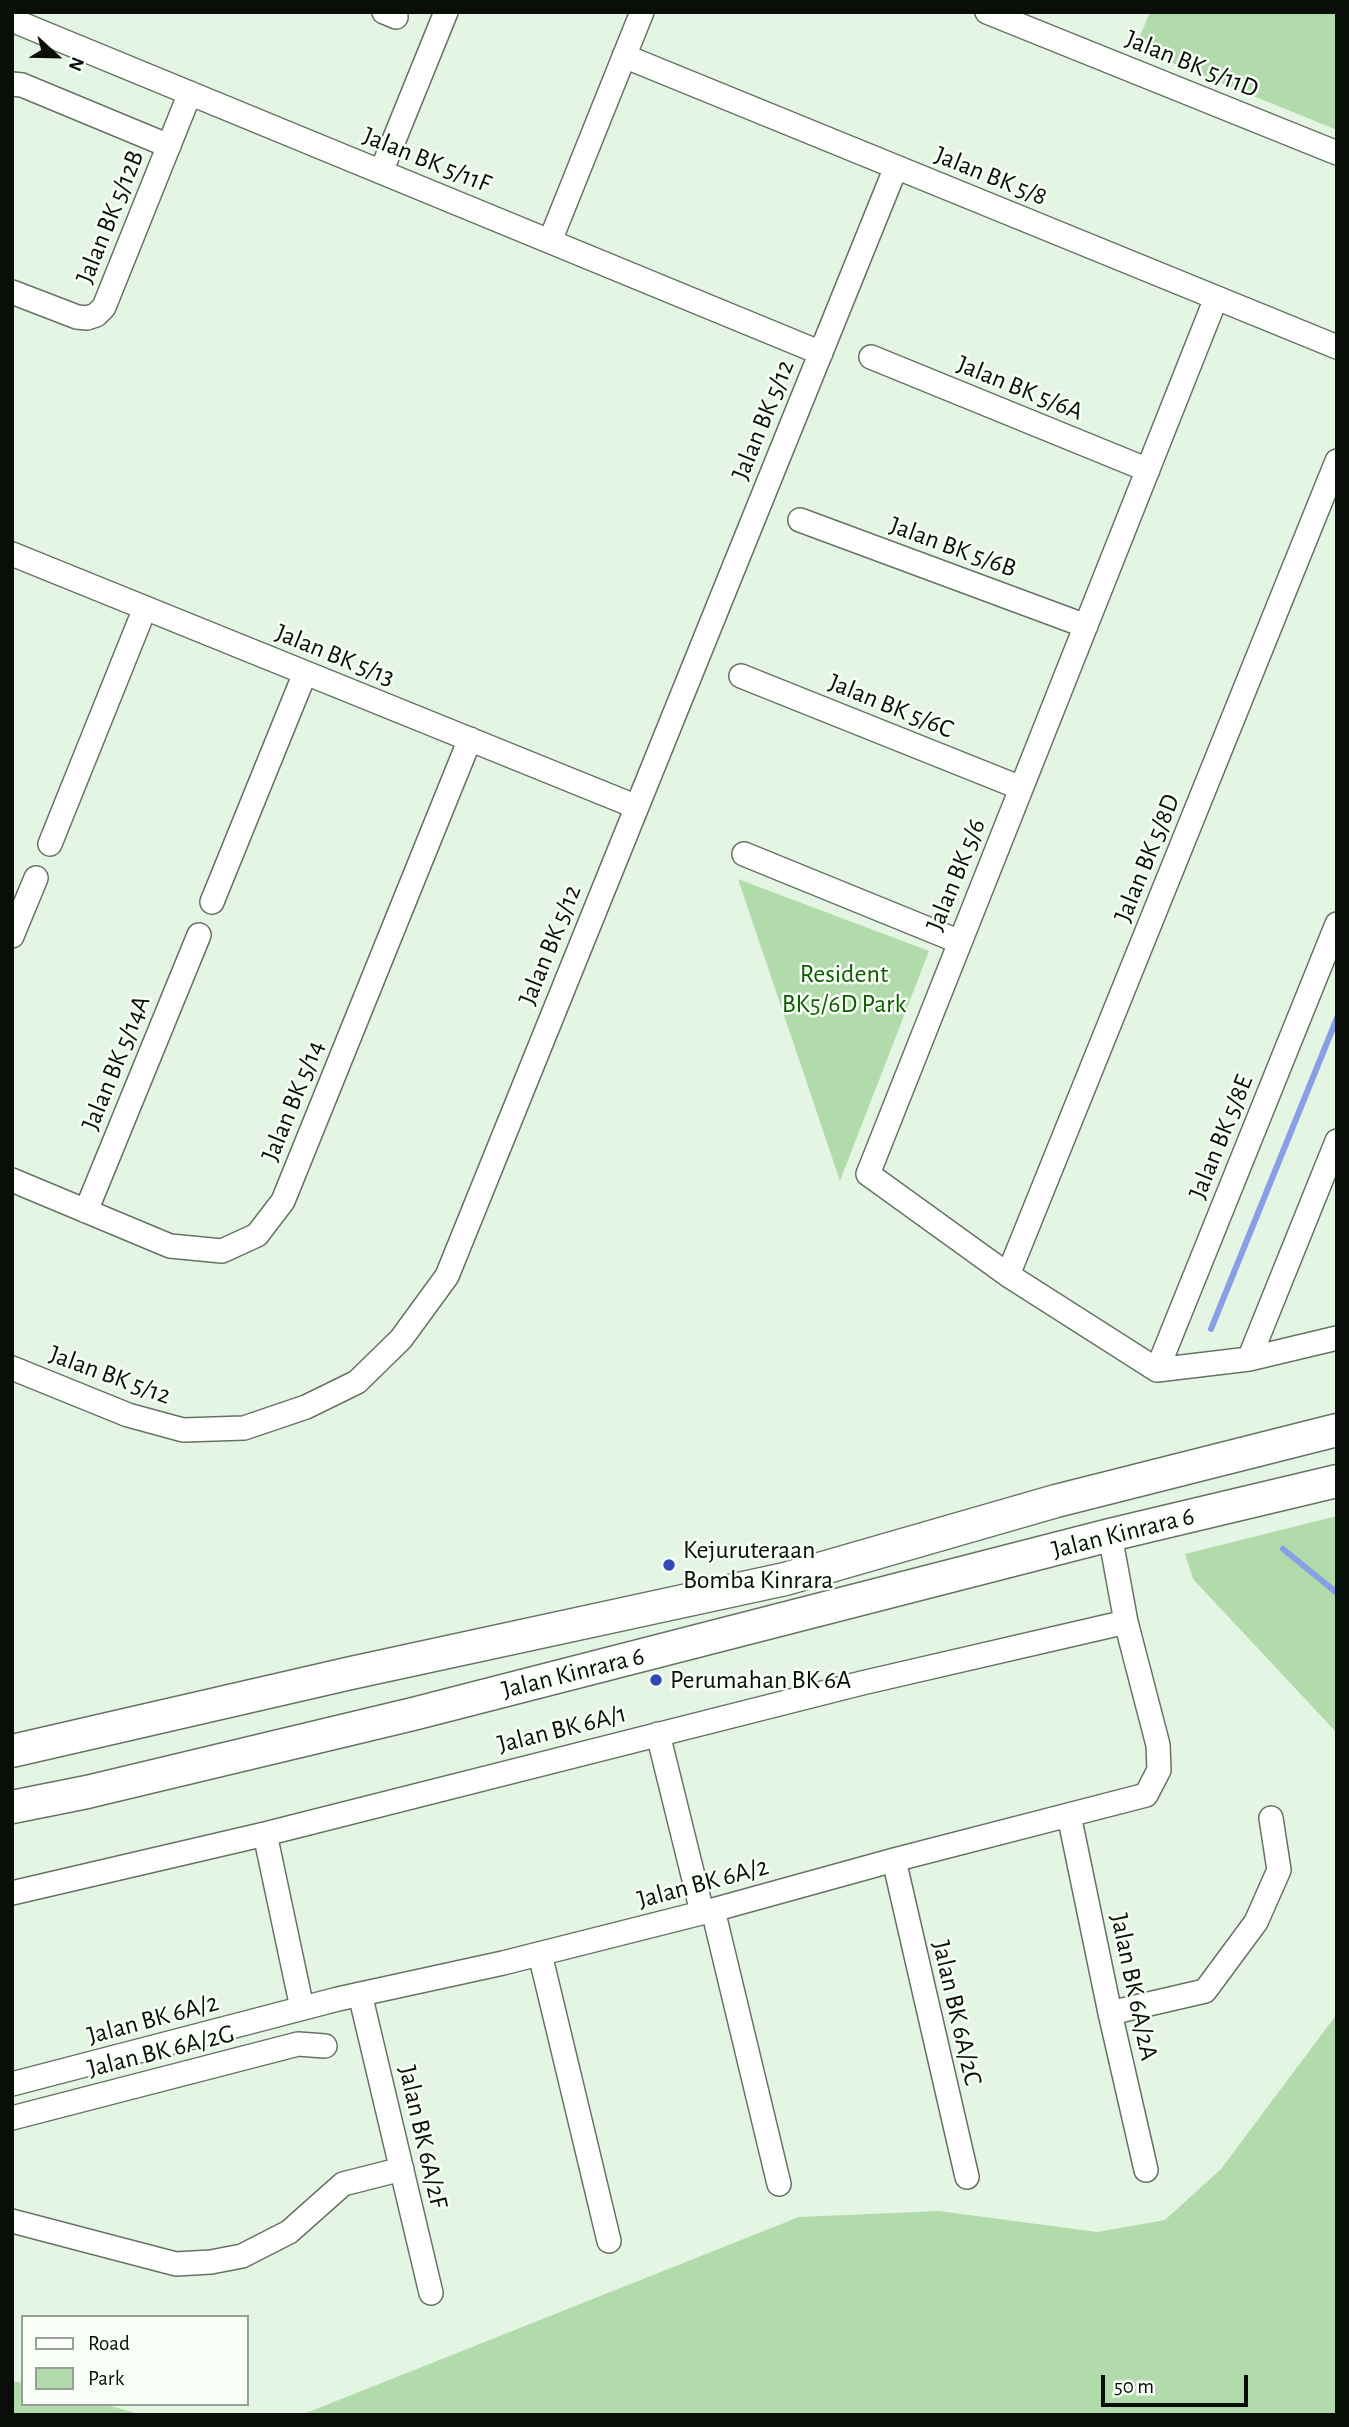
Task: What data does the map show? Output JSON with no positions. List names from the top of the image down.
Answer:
{
  "streets": {
    "main road": ["Jalan Kinrara 6"],
    "street": [
      "Jalan BK 5/11D",
      "Jalan BK 5/11F",
      "Jalan BK 5/8",
      "Jalan BK 5/12B",
      "Jalan BK 5/6A",
      "Jalan BK 5/12",
      "Jalan BK 5/6B",
      "Jalan BK 5/13",
      "Jalan BK 5/6C",
      "Jalan BK 5/8D",
      "Jalan BK 5/6",
      "Jalan BK 5/14A",
      "Jalan BK 5/14",
      "Jalan BK 5/8E",
      "Jalan BK 6A/1",
      "Jalan BK 6A/2",
      "Jalan BK 6A/2A",
      "Jalan BK 6A/2C",
      "Jalan BK 6A/2G",
      "Jalan BK 6A/2F"
    ]
  },
  "crossings": [
    ["Jalan BK 5/11F", "Jalan BK 5/12B"],
    ["Jalan BK 5/11F", "Jalan BK 5/12"],
    ["Jalan BK 5/8", "Jalan BK 5/12"],
    ["Jalan BK 5/8", "Jalan BK 5/6"],
    ["Jalan BK 5/6A", "Jalan BK 5/6"],
    ["Jalan BK 5/12", "Jalan BK 5/13"],
    ["Jalan BK 5/6B", "Jalan BK 5/6"],
    ["Jalan BK 5/13", "Jalan BK 5/14"],
    ["Jalan BK 5/6C", "Jalan BK 5/6"],
    ["Jalan BK 5/8D", "Jalan BK 5/6"],
    ["Jalan BK 5/6", "Jalan BK 5/8E"],
    ["Jalan BK 5/14A", "Jalan BK 5/14"],
    ["Jalan Kinrara 6", "Jalan BK 6A/2"],
    ["Jalan BK 6A/1", "Jalan BK 6A/2"],
    ["Jalan BK 6A/2", "Jalan BK 6A/2A"],
    ["Jalan BK 6A/2", "Jalan BK 6A/2C"],
    ["Jalan BK 6A/2", "Jalan BK 6A/2F"]
  ],
  "parks": ["Resident BK5/6D Park"],
  "places": ["Kejuruteraan Bomba Kinrara", "Perumahan BK 6A"],
  "legend": ["Road", "Park"],
  "scale_bar": "50 m",
  "north": "right"
}
